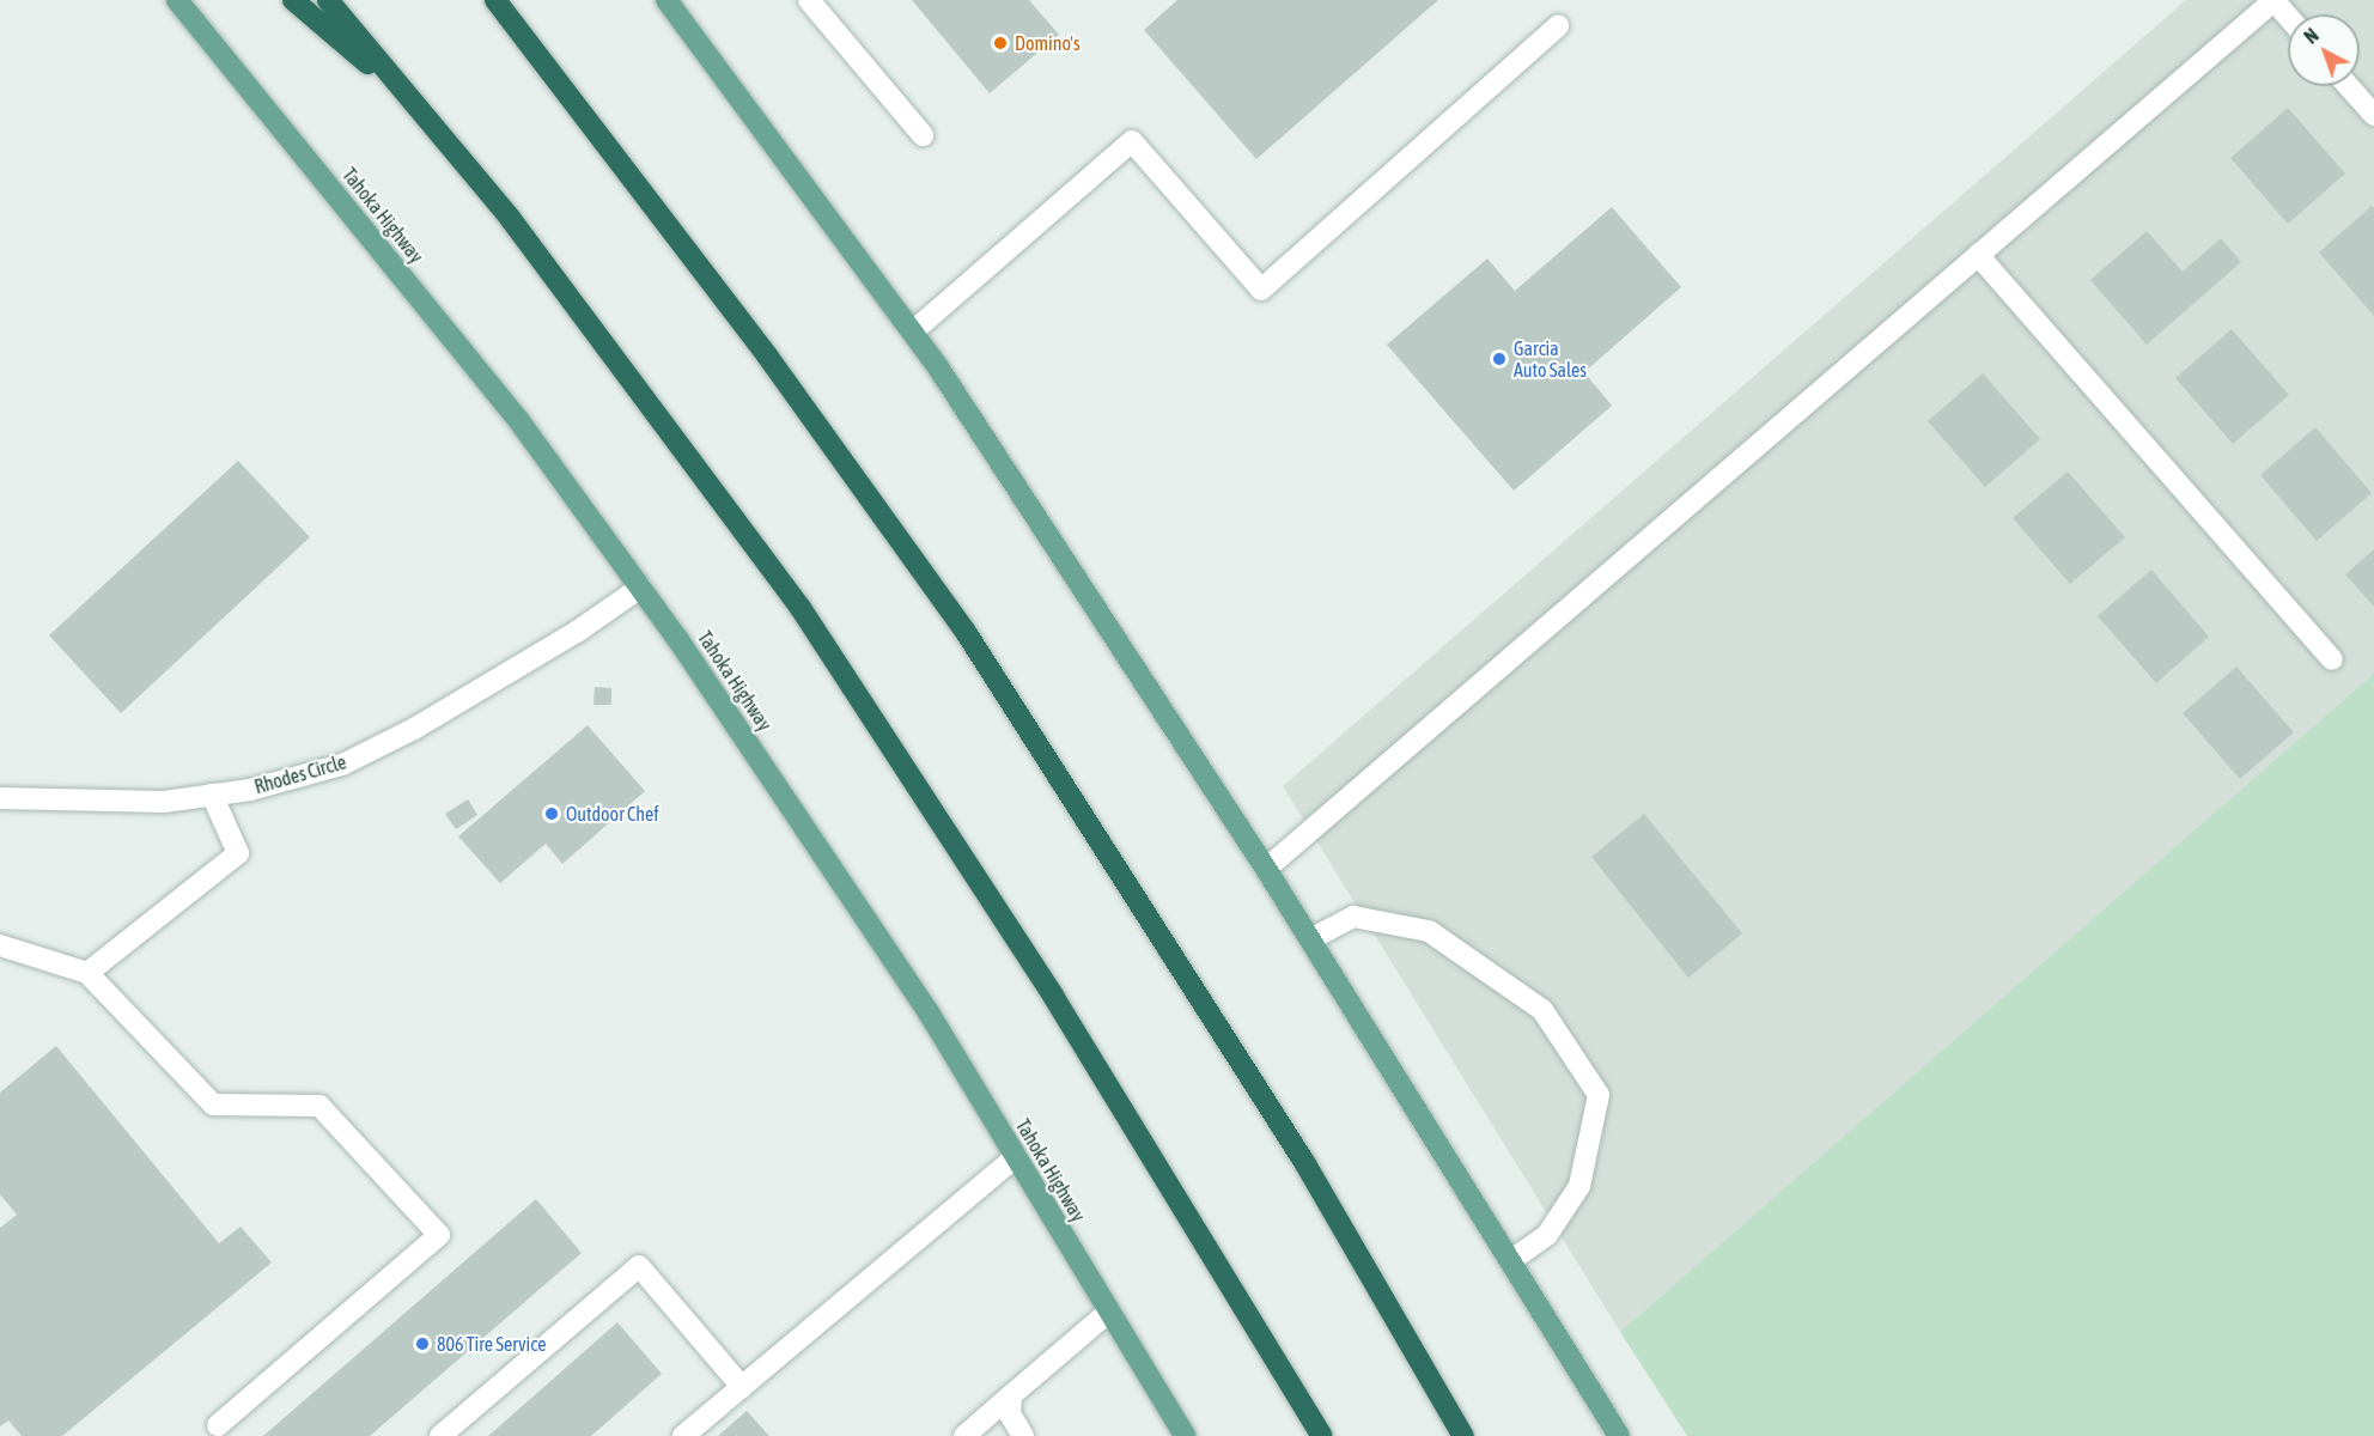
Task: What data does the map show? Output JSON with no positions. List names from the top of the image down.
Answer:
{
  "streets": {
    "main road": ["Tahoka Highway"],
    "street": ["Rhodes Circle"]
  },
  "crossings": [
    ["Tahoka Highway", "Rhodes Circle"]
  ],
  "places": [
    "Domino's",
    "Garcia Auto Sales",
    "Outdoor Chef",
    "806 Tire Service"
  ],
  "north": "top left"
}
